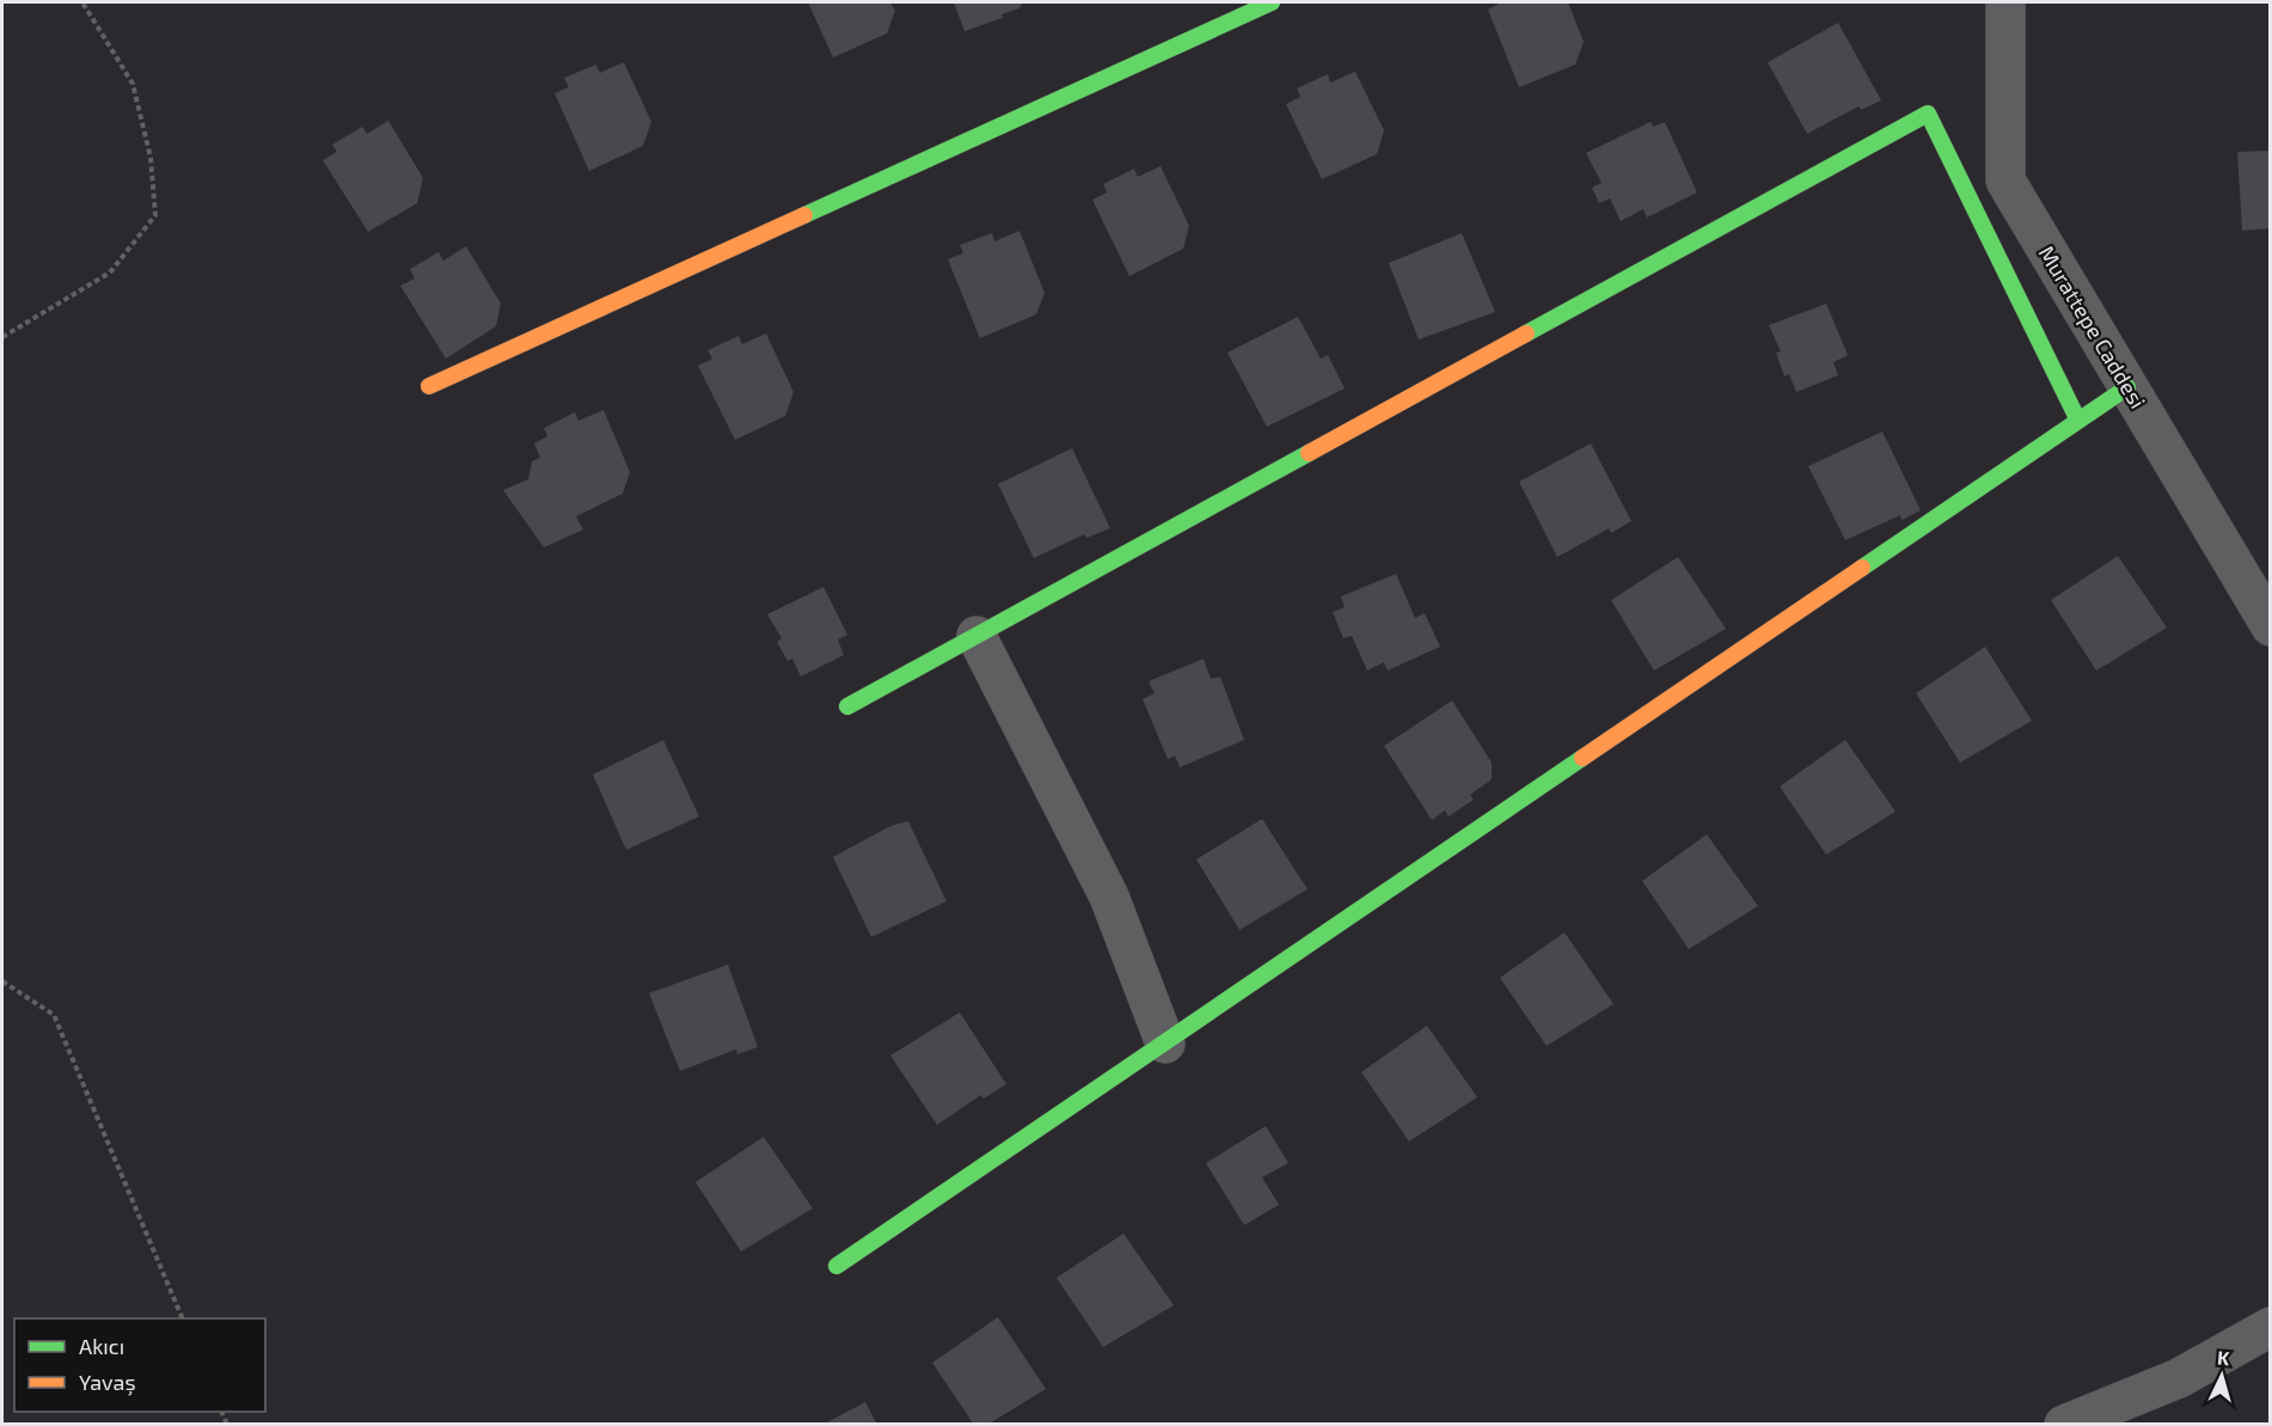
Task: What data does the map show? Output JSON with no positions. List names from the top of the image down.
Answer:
{
  "streets": {
    "street": ["Murattepe Caddesi"]
  },
  "legend": ["Akıcı", "Yavaş"],
  "north": "top"
}
